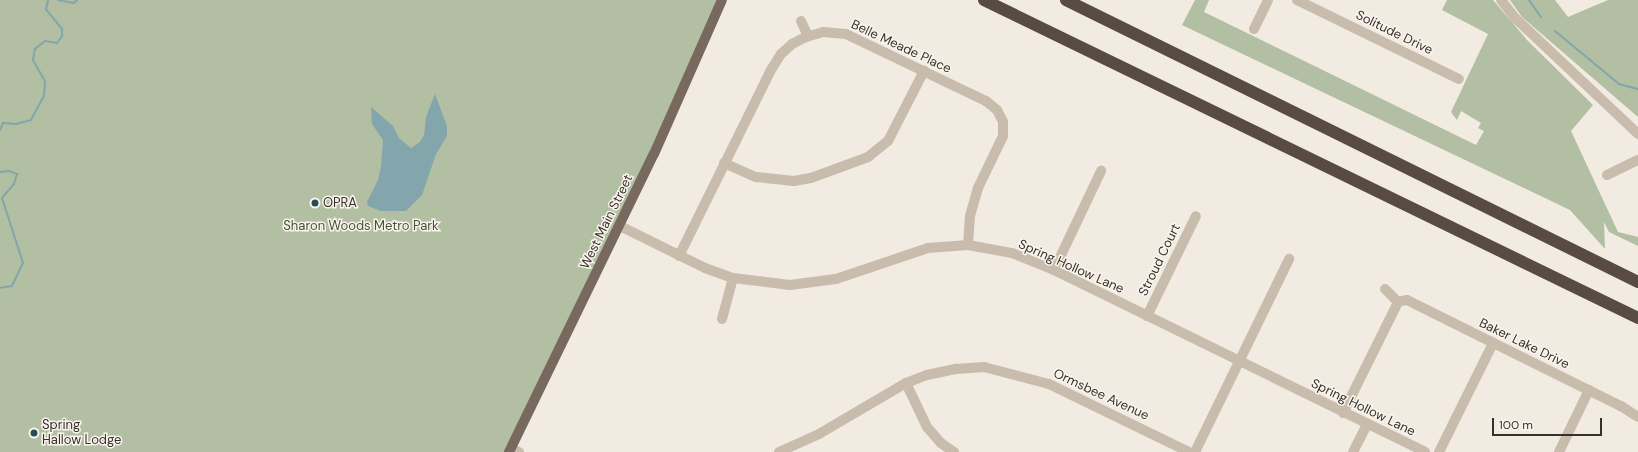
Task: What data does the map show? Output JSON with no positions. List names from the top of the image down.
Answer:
{
  "streets": {
    "main road": ["West Main Street"],
    "street": [
      "Solitude Drive",
      "Belle Meade Place",
      "Stroud Court",
      "Spring Hollow Lane",
      "Baker Lake Drive",
      "Ormsbee Avenue"
    ]
  },
  "crossings": [
    ["Belle Meade Place", "Spring Hollow Lane"],
    ["West Main Street", "Spring Hollow Lane"],
    ["Stroud Court", "Spring Hollow Lane"]
  ],
  "parks": ["Sharon Woods Metro Park"],
  "places": ["OPRA", "Spring Hallow Lodge"],
  "scale_bar": "100 m"
}
